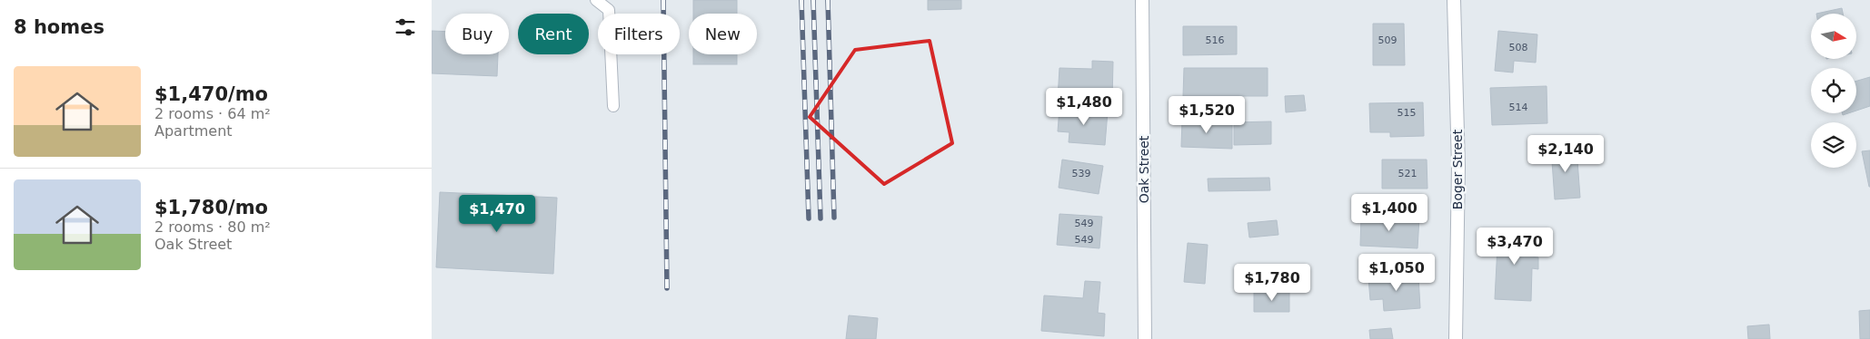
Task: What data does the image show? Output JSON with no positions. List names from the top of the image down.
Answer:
{
  "streets": {
    "street": ["Oak Street", "Boger Street"]
  },
  "house_numbers": [
    "516",
    "509",
    "508",
    "514",
    "515",
    "539",
    "521",
    "549",
    "549"
  ],
  "north": "right",
  "page": {
    "heading": "8 homes",
    "chip": [
      "Buy",
      "Rent",
      "Filters",
      "New"
    ],
    "list": [
      {
        "name": "$1,470/mo",
        "note": "2 rooms · 64 m² · Apartment"
      },
      {
        "name": "$1,780/mo",
        "note": "2 rooms · 80 m² · Oak Street"
      }
    ],
    "price": [
      "$1,480",
      "$1,520",
      "$2,140",
      "$1,400",
      "$1,470",
      "$3,470",
      "$1,050",
      "$1,780"
    ]
  }
}
